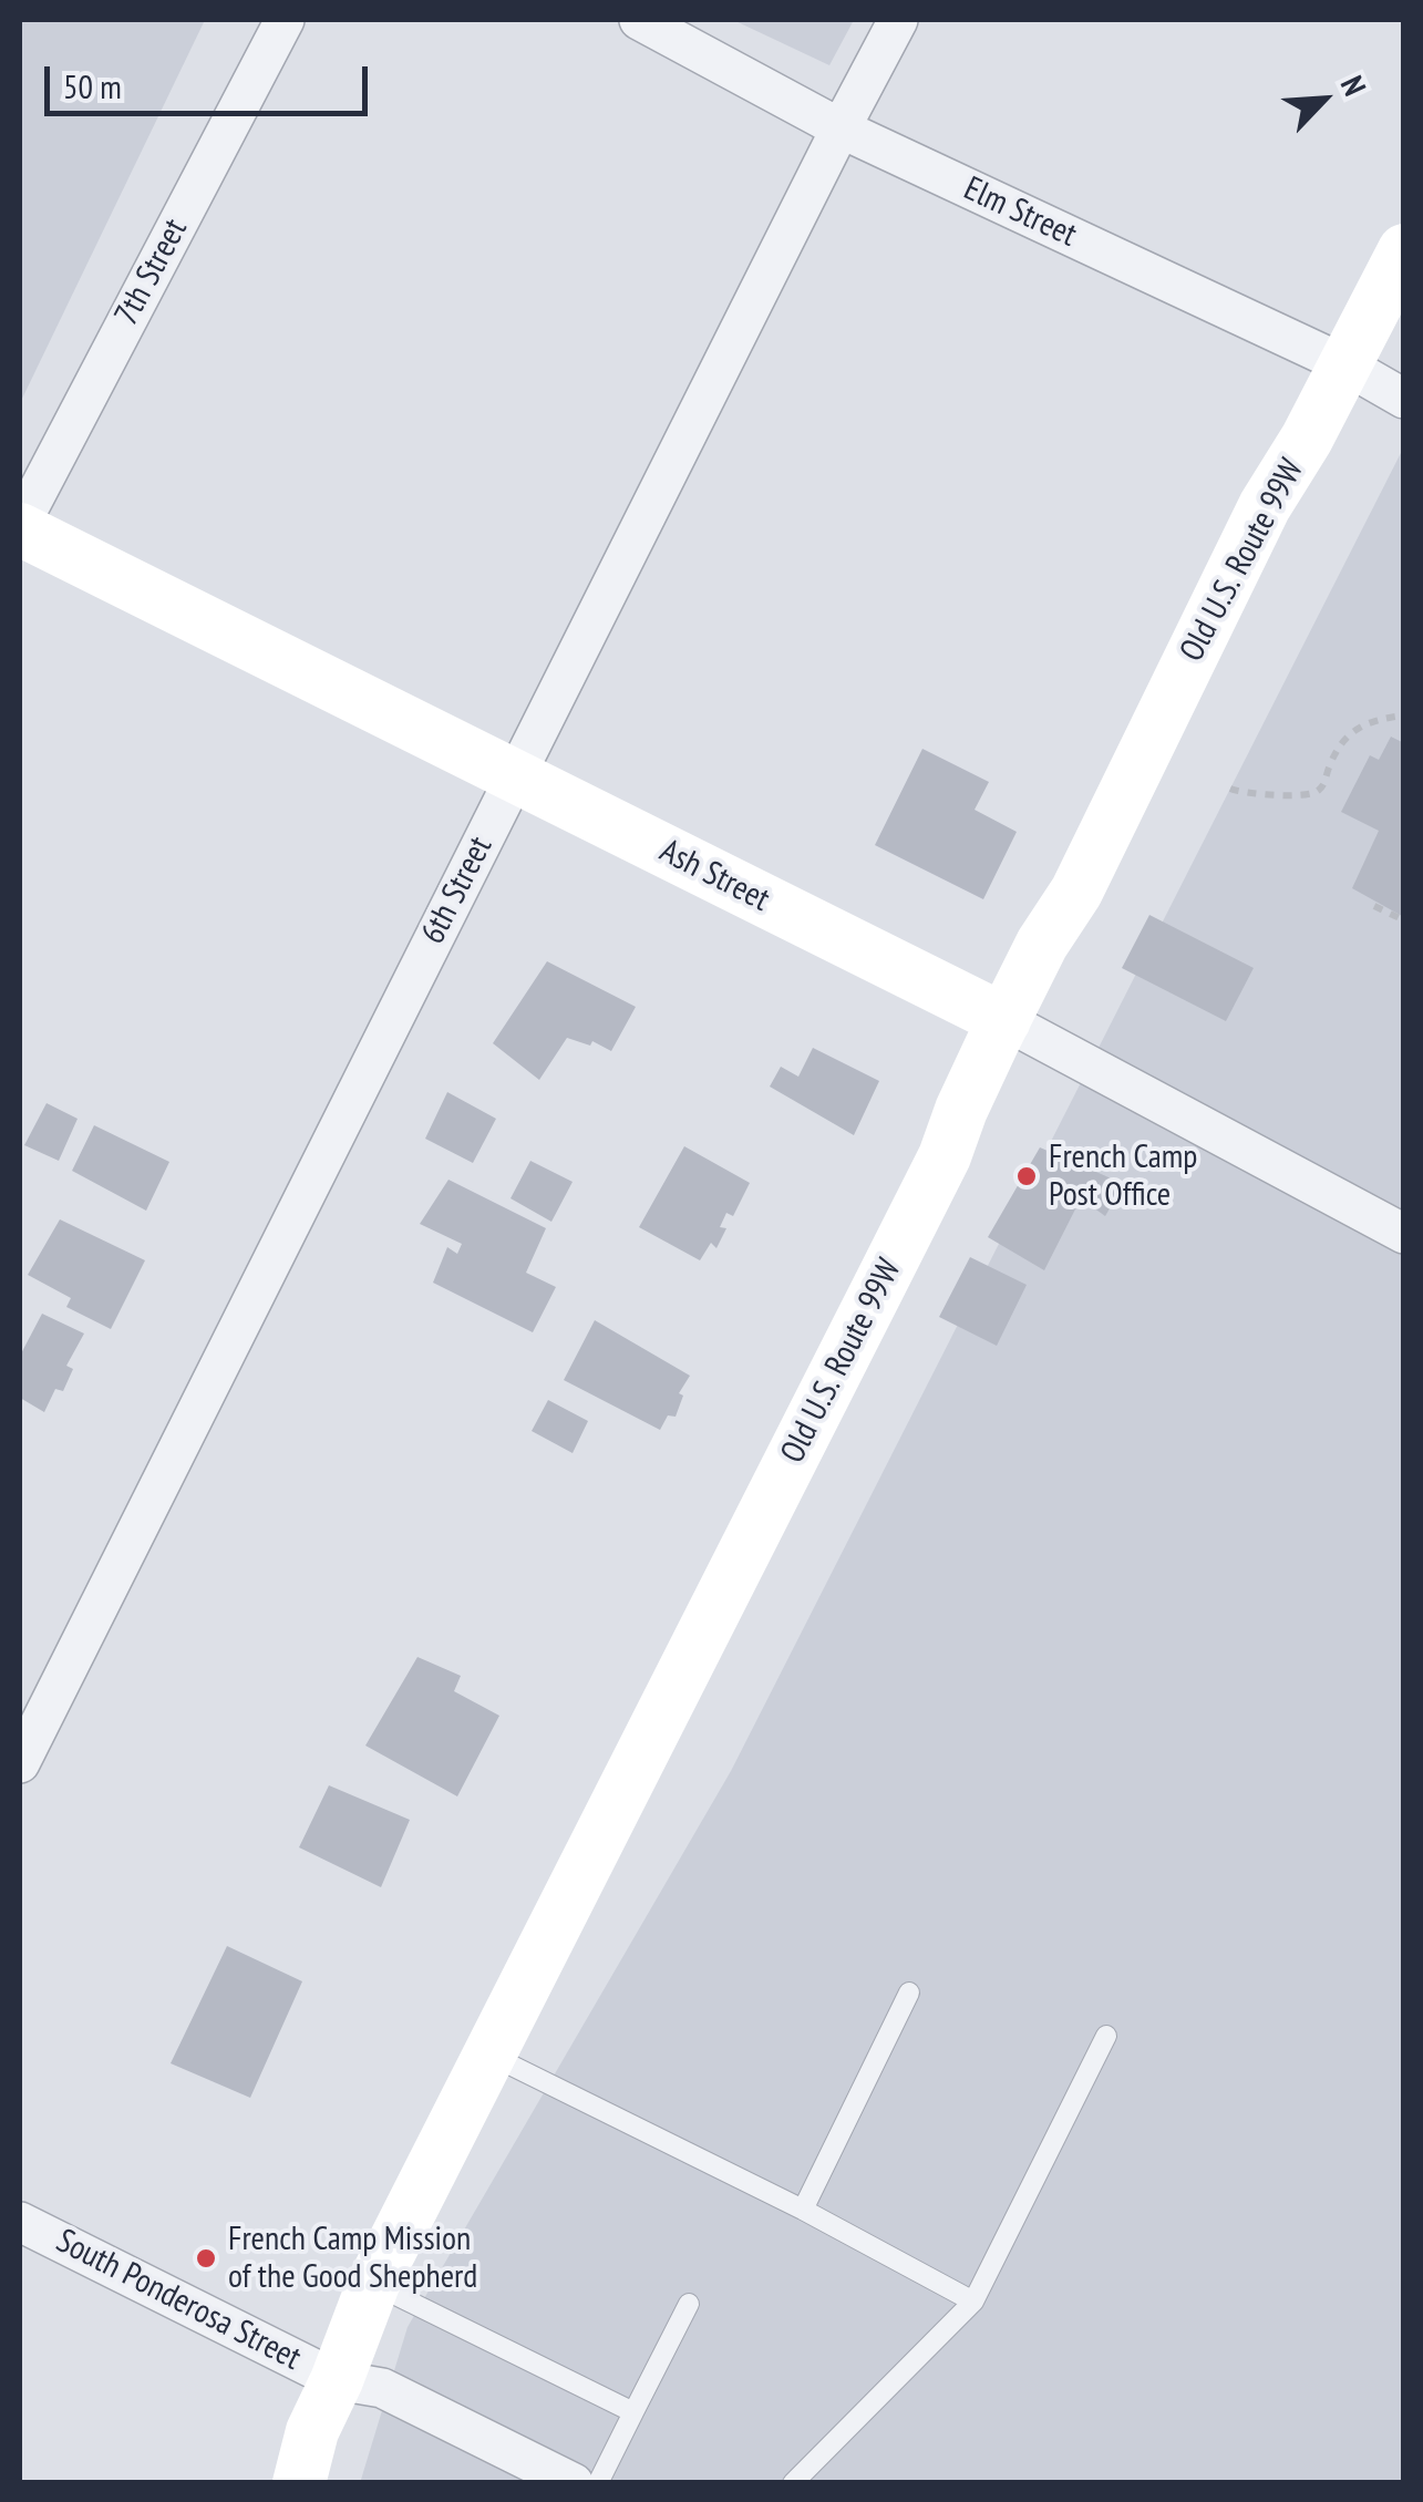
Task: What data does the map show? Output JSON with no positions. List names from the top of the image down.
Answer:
{
  "streets": {
    "main road": ["Old U.S. Route 99W", "Ash Street"],
    "street": [
      "Elm Street",
      "7th Street",
      "6th Street",
      "South Ponderosa Street"
    ]
  },
  "crossings": [
    ["Elm Street", "Old U.S. Route 99W"],
    ["Elm Street", "6th Street"],
    ["7th Street", "Ash Street"],
    ["Old U.S. Route 99W", "Ash Street"],
    ["Old U.S. Route 99W", "South Ponderosa Street"],
    ["Ash Street", "6th Street"]
  ],
  "places": ["French Camp Post Office", "French Camp Mission of the Good Shepherd"],
  "scale_bar": "50 m",
  "north": "top right"
}
